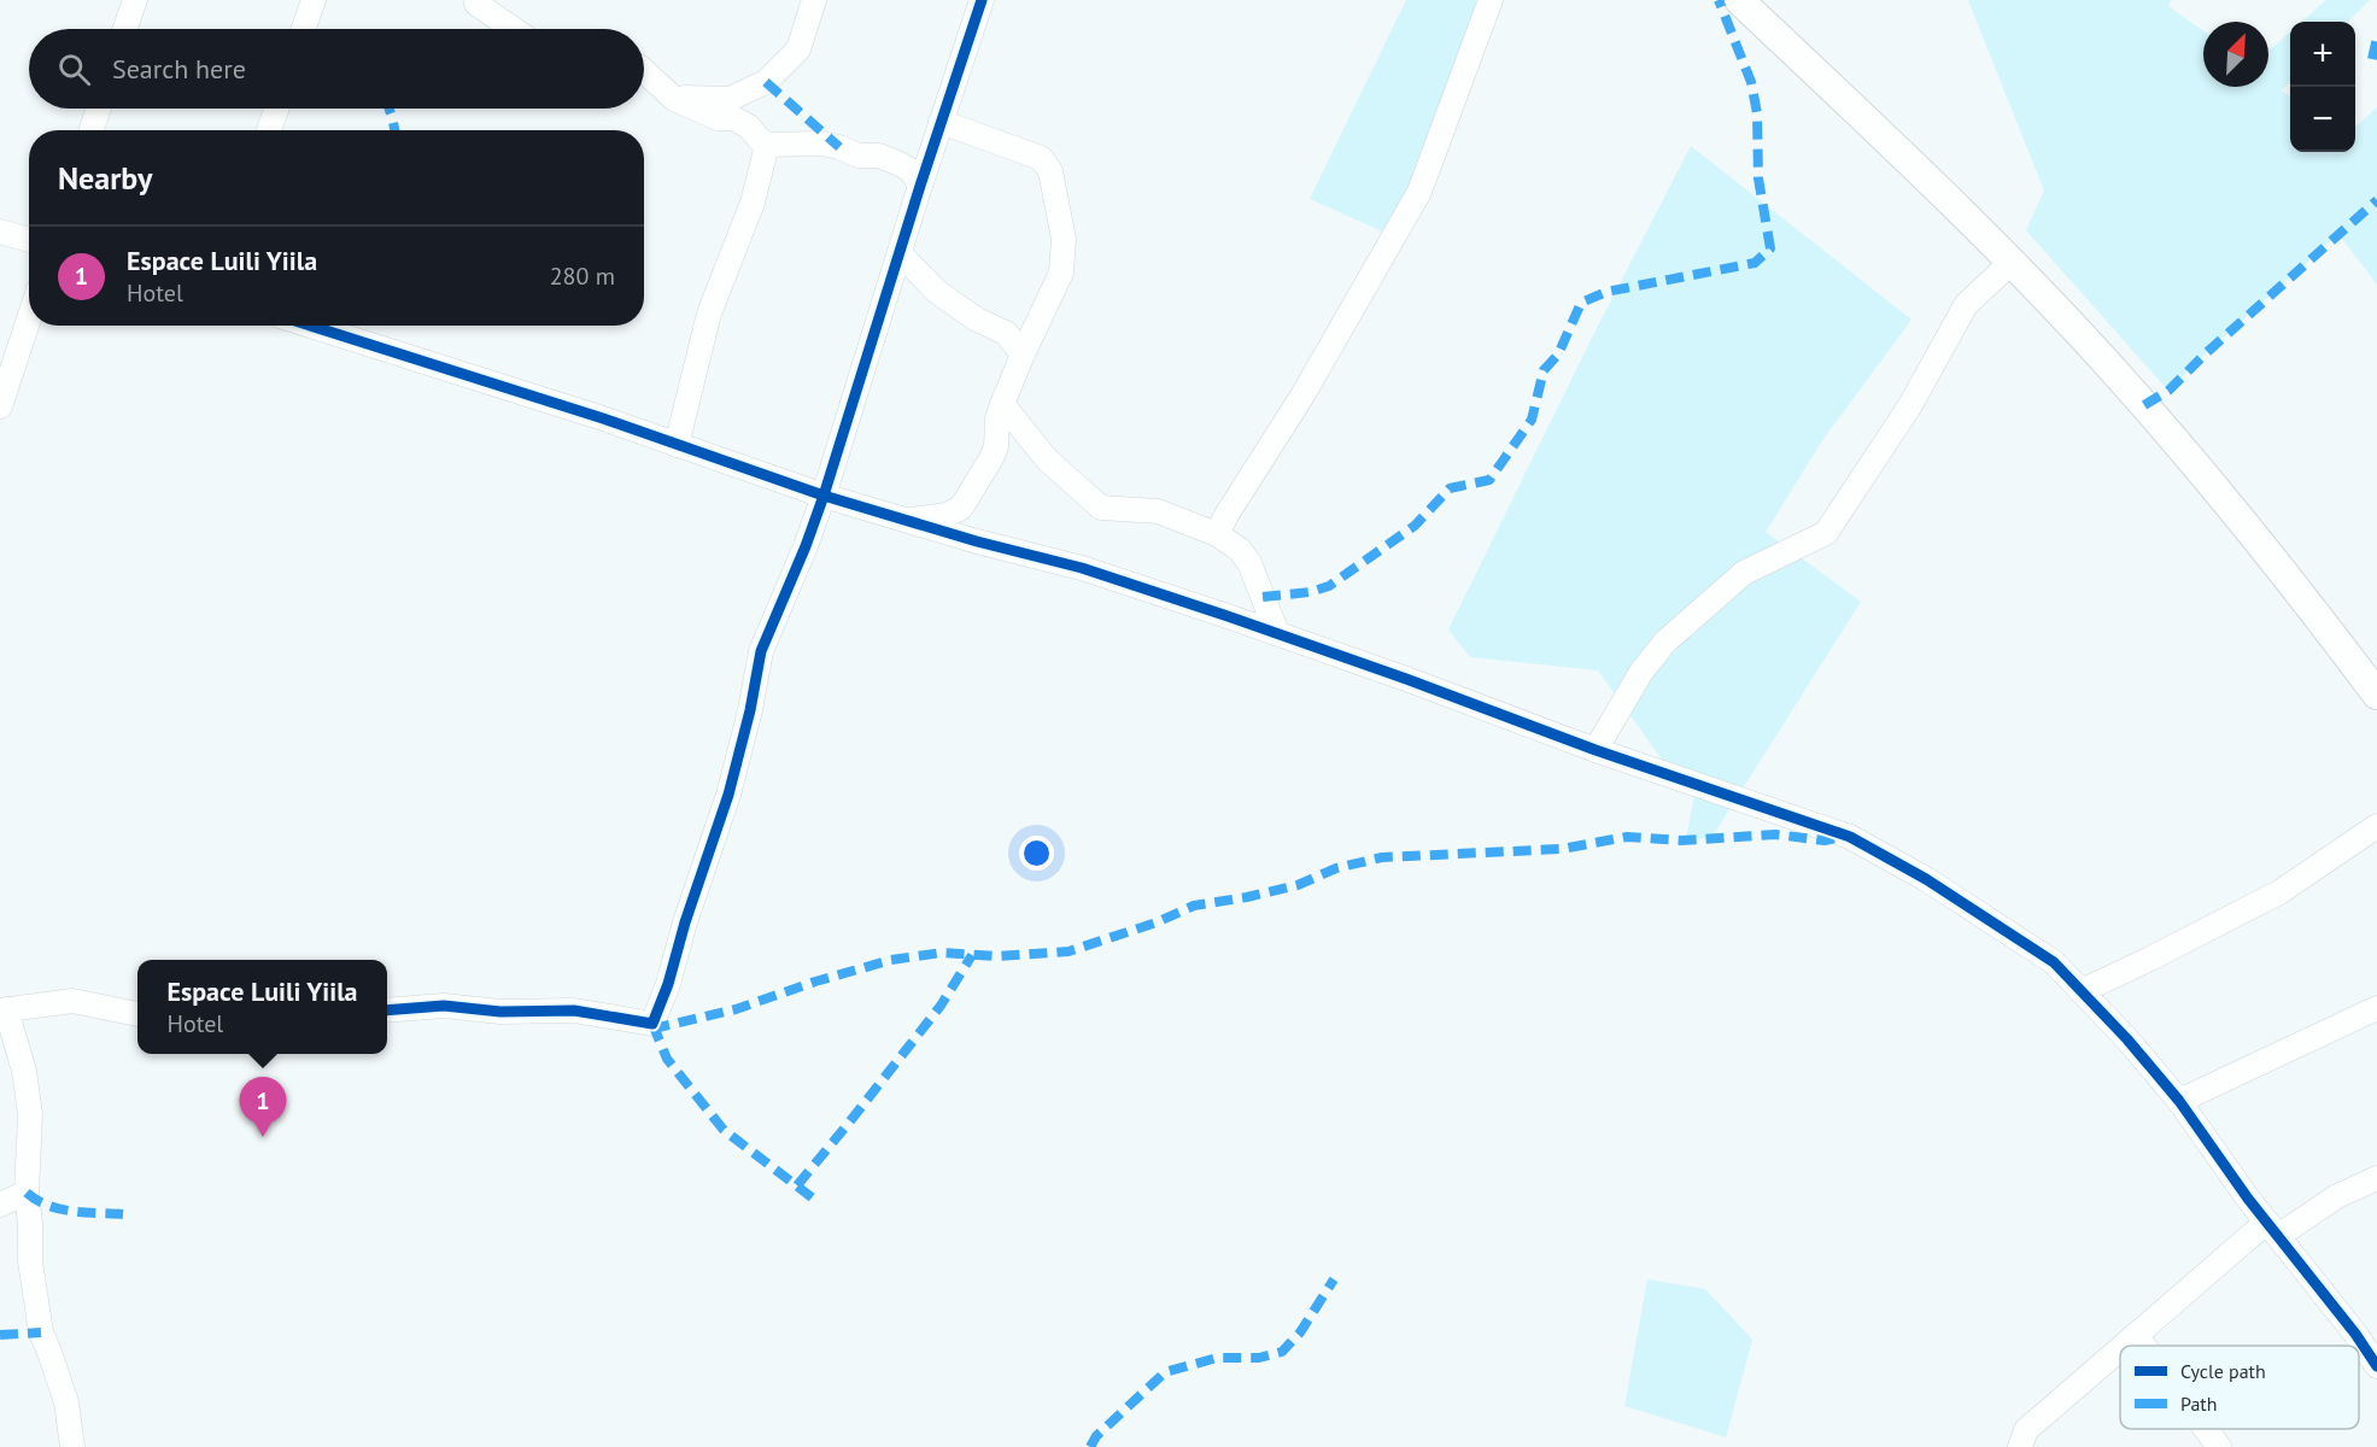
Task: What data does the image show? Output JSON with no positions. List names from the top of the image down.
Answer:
{
  "legend": ["Cycle path", "Path"],
  "north": "top right",
  "page": {
    "map_buttons": ["+", "−"],
    "search": "Search here",
    "heading": "Nearby",
    "list": [
      {
        "mark": "1",
        "name": "Espace Luili Yiila",
        "note": "Hotel",
        "value": "280 m"
      }
    ],
    "popup": ["Espace Luili Yiila", "Hotel"],
    "pins": "1"
  }
}
